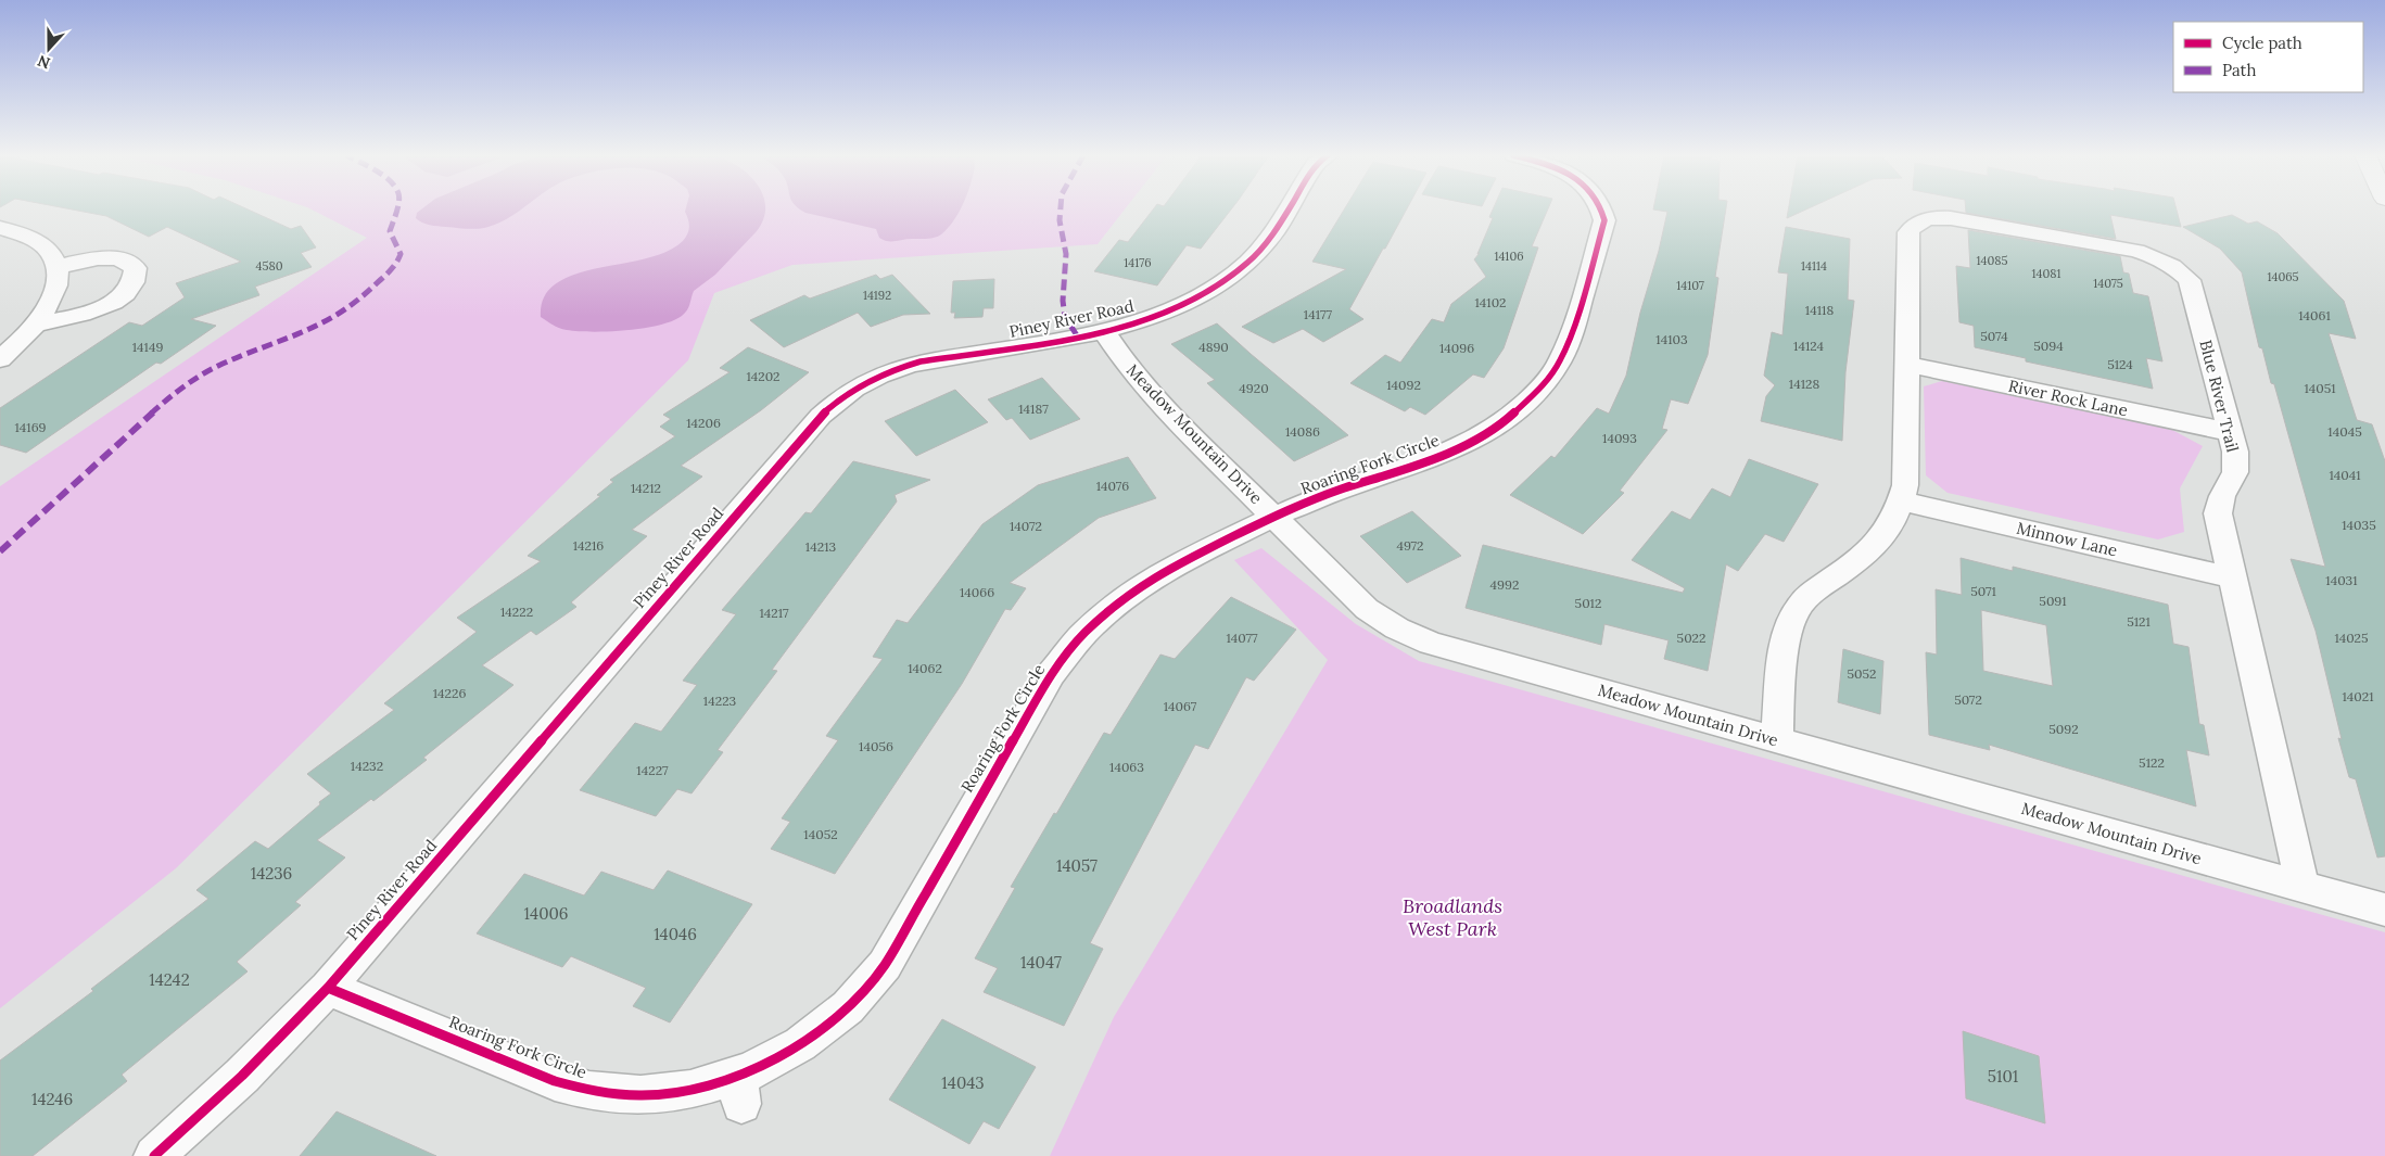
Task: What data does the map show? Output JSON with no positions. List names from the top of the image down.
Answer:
{
  "streets": {
    "street": [
      "Piney River Road",
      "Blue River Trail",
      "River Rock Lane",
      "Meadow Mountain Drive",
      "Roaring Fork Circle",
      "Minnow Lane"
    ]
  },
  "crossings": [
    ["Piney River Road", "Meadow Mountain Drive"],
    ["Piney River Road", "Roaring Fork Circle"],
    ["Blue River Trail", "River Rock Lane"],
    ["Blue River Trail", "Meadow Mountain Drive"],
    ["Blue River Trail", "Minnow Lane"],
    ["Meadow Mountain Drive", "Roaring Fork Circle"]
  ],
  "parks": ["Broadlands West Park"],
  "house_numbers": [
    "14106",
    "14085",
    "14176",
    "4580",
    "14114",
    "14081",
    "14065",
    "14075",
    "14107",
    "14192",
    "14102",
    "14118",
    "14177",
    "14061",
    "5074",
    "14103",
    "14124",
    "5094",
    "14149",
    "4890",
    "14096",
    "5124",
    "14202",
    "14128",
    "14092",
    "4920",
    "14051",
    "14187",
    "14206",
    "14169",
    "14086",
    "14045",
    "14093",
    "14041",
    "14076",
    "14212",
    "14035",
    "14072",
    "14216",
    "4972",
    "14213",
    "14031",
    "4992",
    "5071",
    "14066",
    "5091",
    "5012",
    "14222",
    "14217",
    "5121",
    "14077",
    "5022",
    "14025",
    "14062",
    "5052",
    "14226",
    "14021",
    "5072",
    "14223",
    "14067",
    "5092",
    "14056",
    "5122",
    "14232",
    "14063",
    "14227",
    "14052",
    "14057",
    "14236",
    "14006",
    "14046",
    "14047",
    "14242",
    "5101",
    "14043",
    "14246"
  ],
  "legend": ["Cycle path", "Path"],
  "north": "bottom"
}
